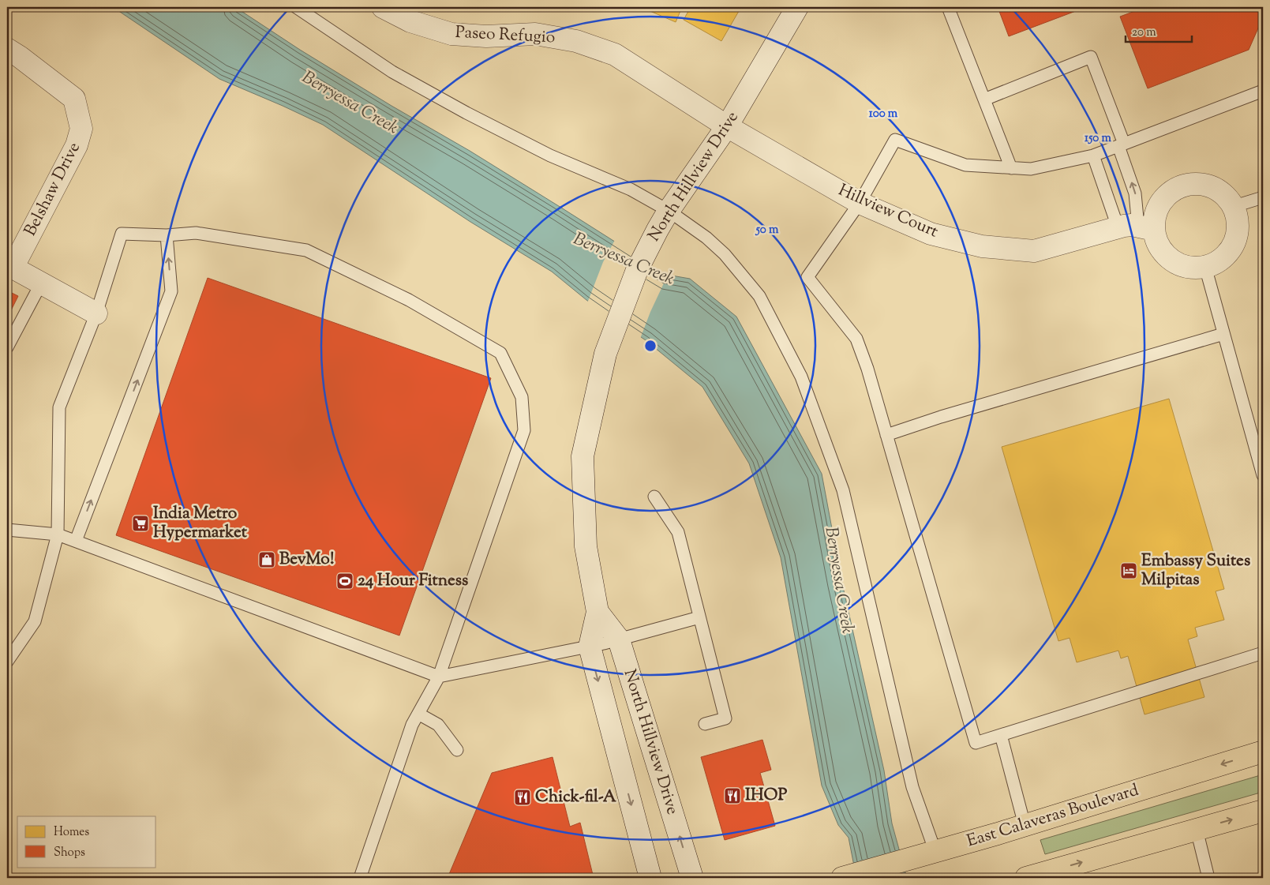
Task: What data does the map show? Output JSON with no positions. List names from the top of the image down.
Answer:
{
  "streets": {
    "highway": ["East Calaveras Boulevard"],
    "street": [
      "Paseo Refugio",
      "North Hillview Drive",
      "Belshaw Drive",
      "Hillview Court"
    ]
  },
  "crossings": [
    ["Paseo Refugio", "North Hillview Drive"],
    ["Paseo Refugio", "Hillview Court"],
    ["North Hillview Drive", "Hillview Court"]
  ],
  "water": ["Berryessa Creek"],
  "places": {
    "supermarket": ["India Metro Hypermarket"],
    "shop": ["BevMo!"],
    "hotel": ["Embassy Suites Milpitas"],
    "sports": ["24 Hour Fitness"],
    "restaurant": ["IHOP", "Chick-fil-A"]
  },
  "legend": ["Homes", "Shops"],
  "scale_bar": "20 m",
  "rings": ["100 m", "150 m", "50 m"]
}
